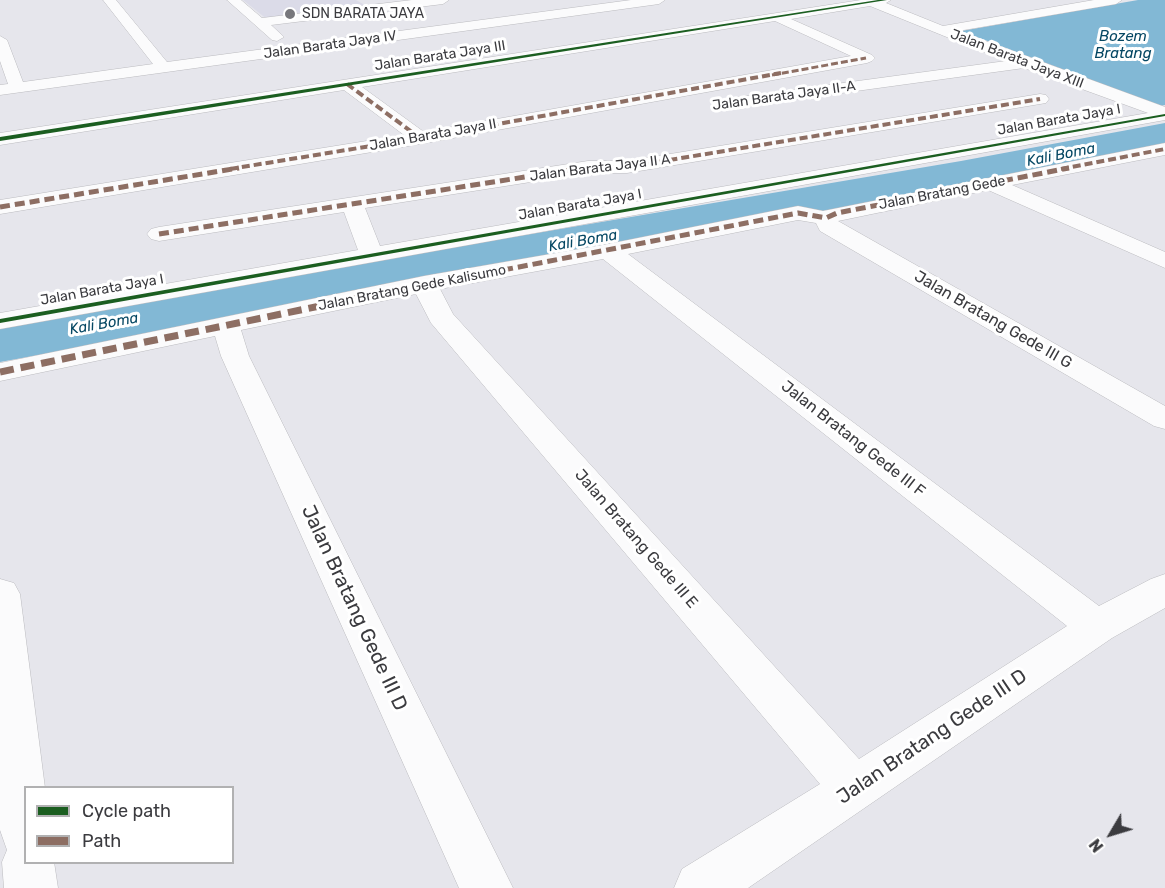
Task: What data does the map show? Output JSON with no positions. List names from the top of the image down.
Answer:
{
  "streets": {
    "street": [
      "Jalan Barata Jaya IV",
      "Jalan Barata Jaya III",
      "Jalan Barata Jaya XIII",
      "Jalan Barata Jaya II-A",
      "Jalan Barata Jaya I",
      "Jalan Barata Jaya II",
      "Jalan Barata Jaya II A",
      "Jalan Bratang Gede",
      "Jalan Bratang Gede Kalisumo",
      "Jalan Bratang Gede III G",
      "Jalan Bratang Gede III F",
      "Jalan Bratang Gede III E",
      "Jalan Bratang Gede III D"
    ]
  },
  "crossings": [
    ["Jalan Barata Jaya III", "Jalan Barata Jaya XIII"],
    ["Jalan Barata Jaya XIII", "Jalan Barata Jaya II-A"],
    ["Jalan Barata Jaya XIII", "Jalan Barata Jaya I"],
    ["Jalan Barata Jaya I", "Jalan Bratang Gede Kalisumo"],
    ["Jalan Bratang Gede", "Jalan Bratang Gede Kalisumo"],
    ["Jalan Bratang Gede", "Jalan Bratang Gede III G"],
    ["Jalan Bratang Gede Kalisumo", "Jalan Bratang Gede III G"],
    ["Jalan Bratang Gede Kalisumo", "Jalan Bratang Gede III F"],
    ["Jalan Bratang Gede Kalisumo", "Jalan Bratang Gede III E"],
    ["Jalan Bratang Gede Kalisumo", "Jalan Bratang Gede III D"],
    ["Jalan Bratang Gede III F", "Jalan Bratang Gede III D"],
    ["Jalan Bratang Gede III E", "Jalan Bratang Gede III D"]
  ],
  "water": ["Bozem Bratang", "Kali Boma"],
  "places": ["SDN BARATA JAYA"],
  "legend": ["Cycle path", "Path"],
  "north": "bottom left"
}
